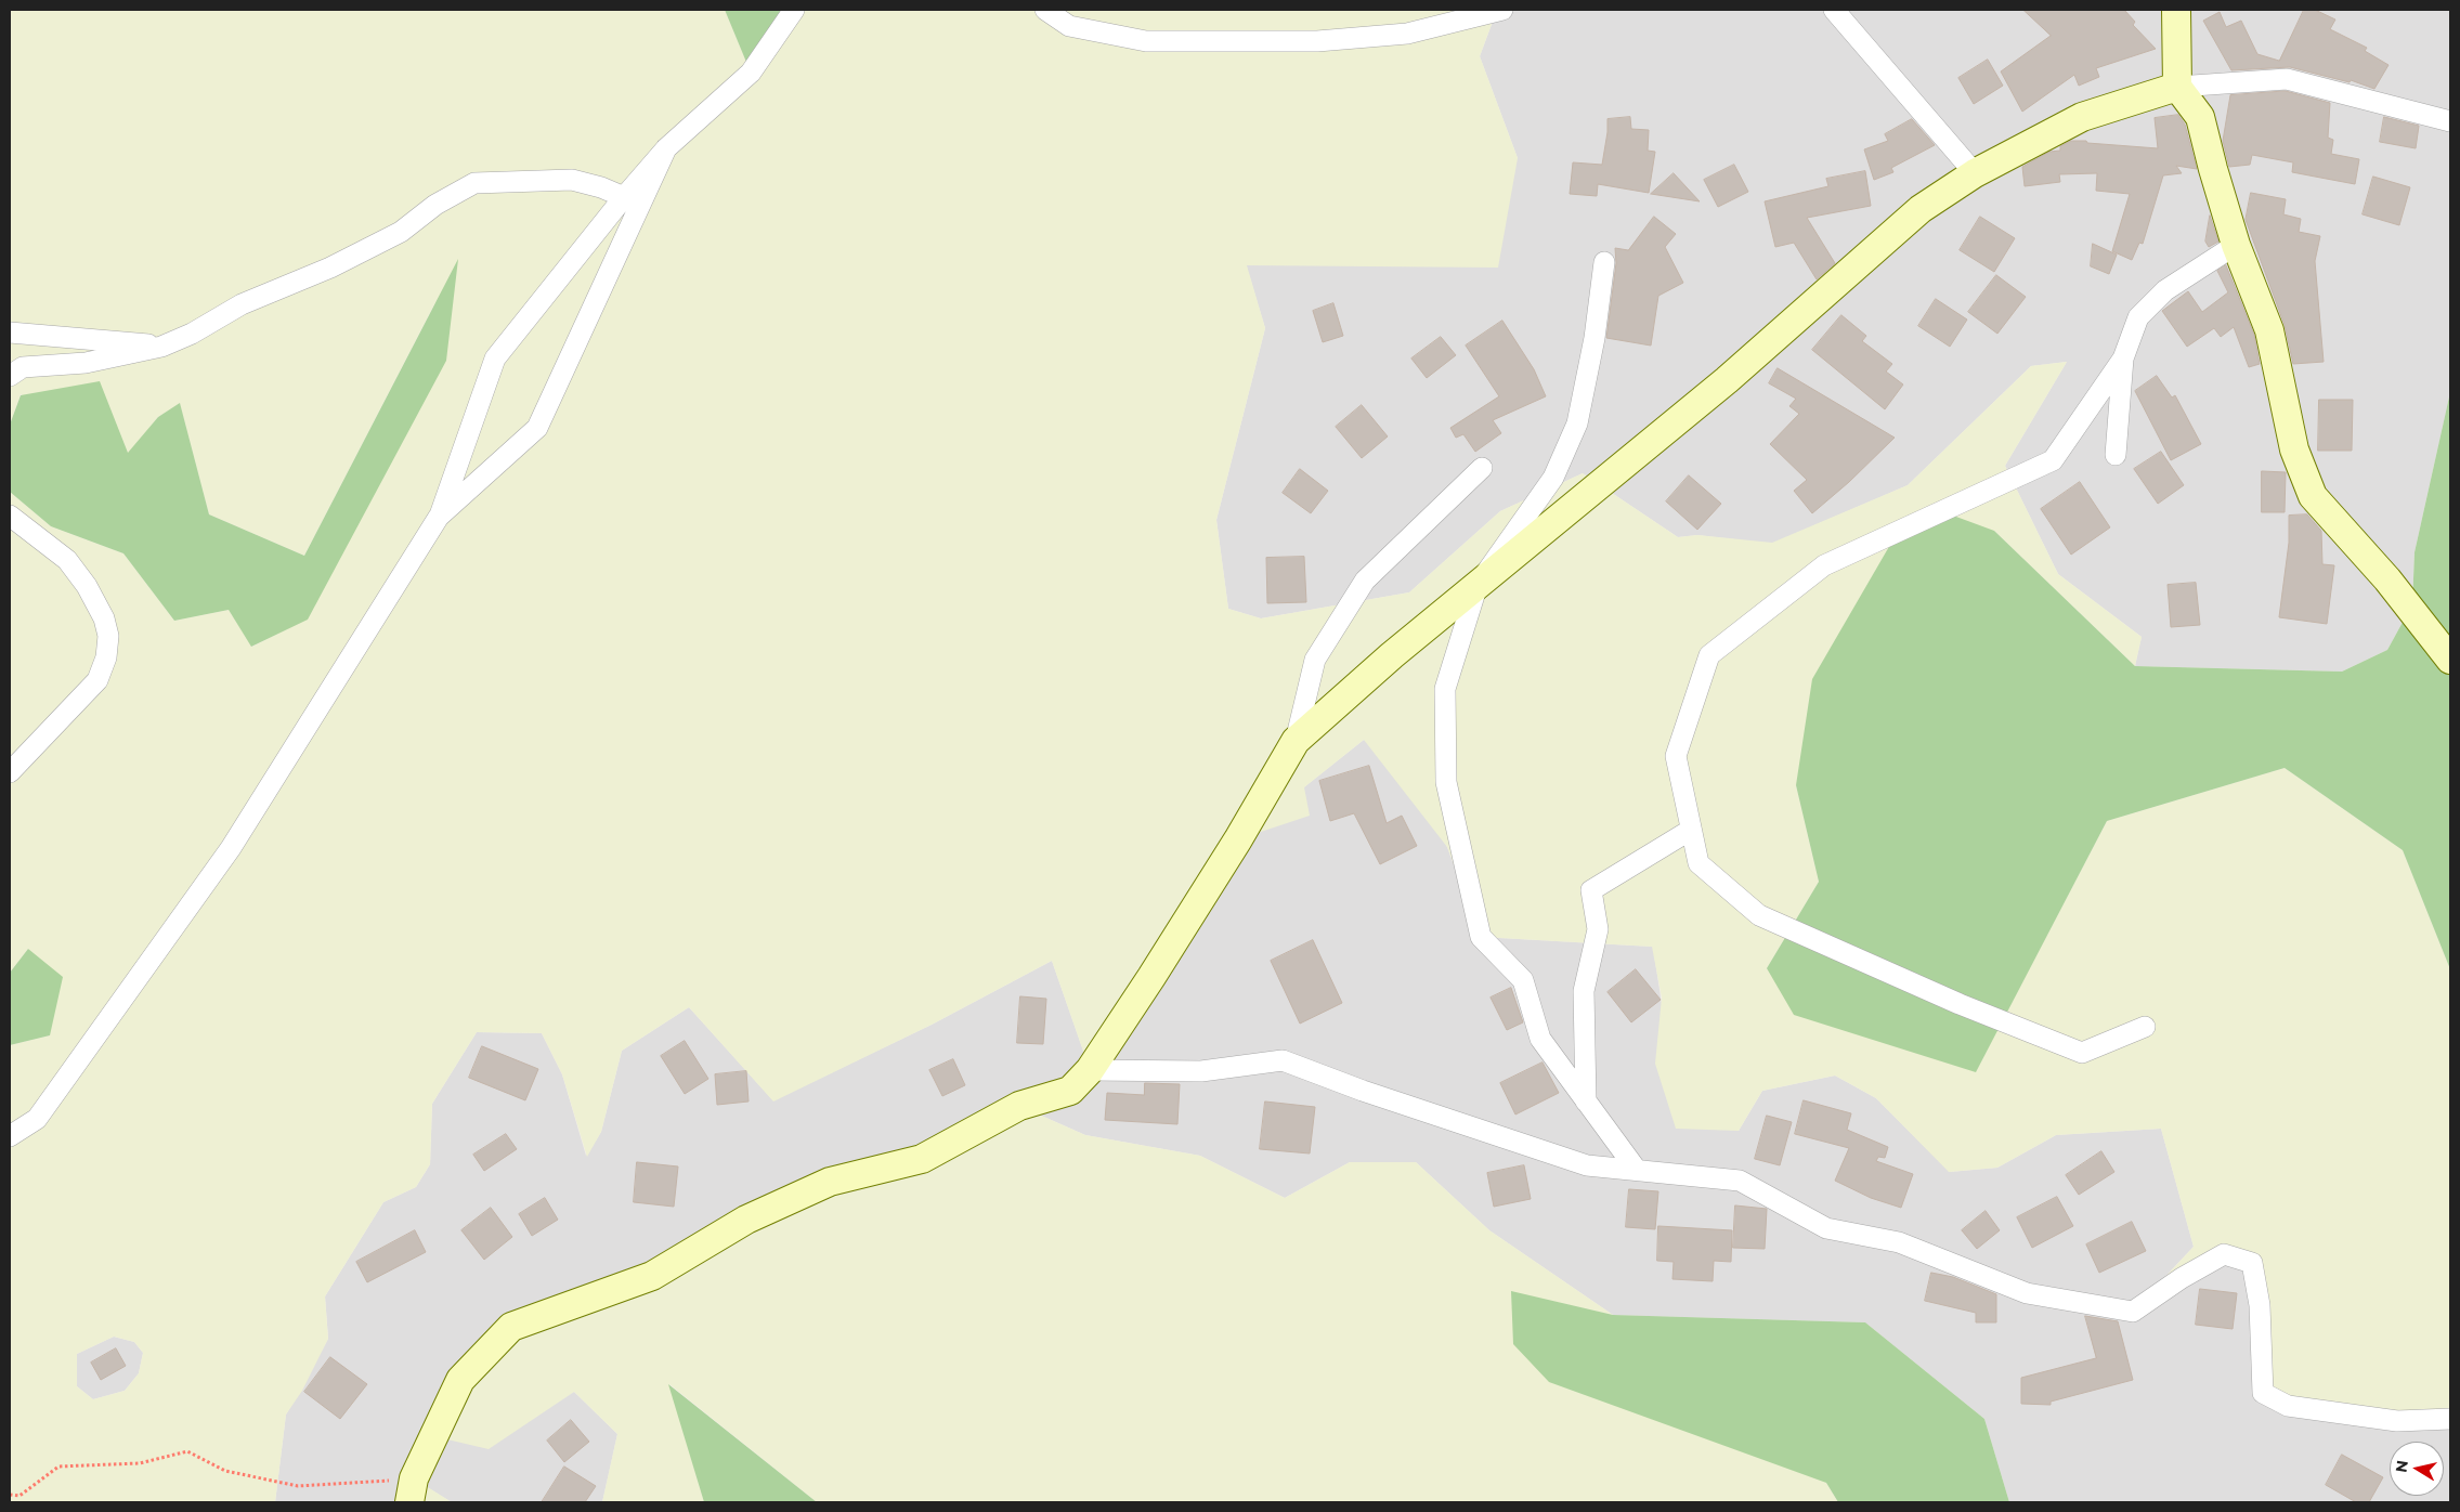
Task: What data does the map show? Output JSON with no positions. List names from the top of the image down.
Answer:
{
  "north": "left"
}
